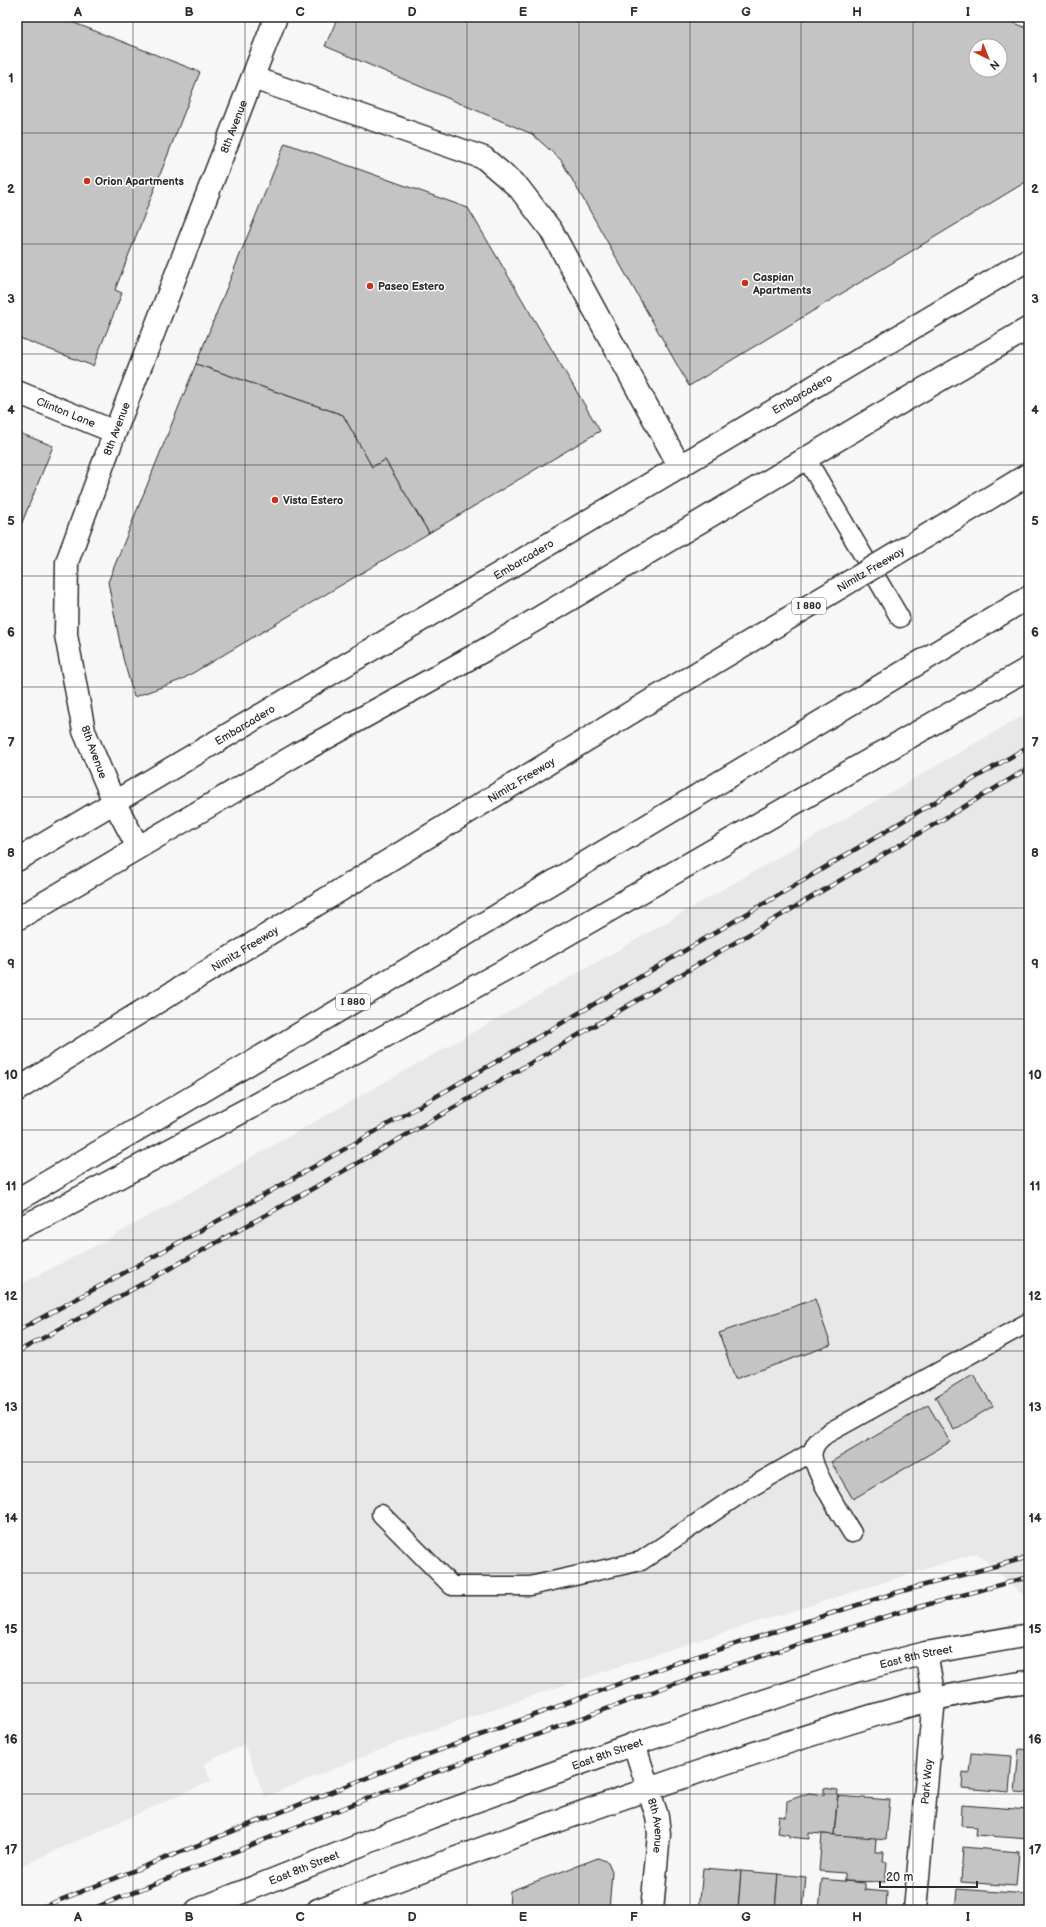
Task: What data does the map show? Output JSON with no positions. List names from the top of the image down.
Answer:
{
  "streets": {
    "main road": [
      "8th Avenue",
      "Embarcadero",
      "Clinton Lane",
      "Nimitz Freeway",
      "I 880",
      "East 8th Street",
      "Park Way"
    ]
  },
  "crossings": [
    ["8th Avenue", "Embarcadero"],
    ["8th Avenue", "Clinton Lane"],
    ["8th Avenue", "East 8th Street"],
    ["East 8th Street", "Park Way"]
  ],
  "places": [
    "Orion Apartments",
    "Caspian Apartments",
    "Paseo Estero",
    "Vista Estero"
  ],
  "scale_bar": "20 m",
  "north": "bottom right",
  "grid": {
    "columns": [
      "A",
      "B",
      "C",
      "D",
      "E",
      "F",
      "G",
      "H",
      "I"
    ],
    "rows": [
      "1",
      "2",
      "3",
      "4",
      "5",
      "6",
      "7",
      "8",
      "9",
      "10",
      "11",
      "12",
      "13",
      "14",
      "15",
      "16",
      "17"
    ]
  }
}
